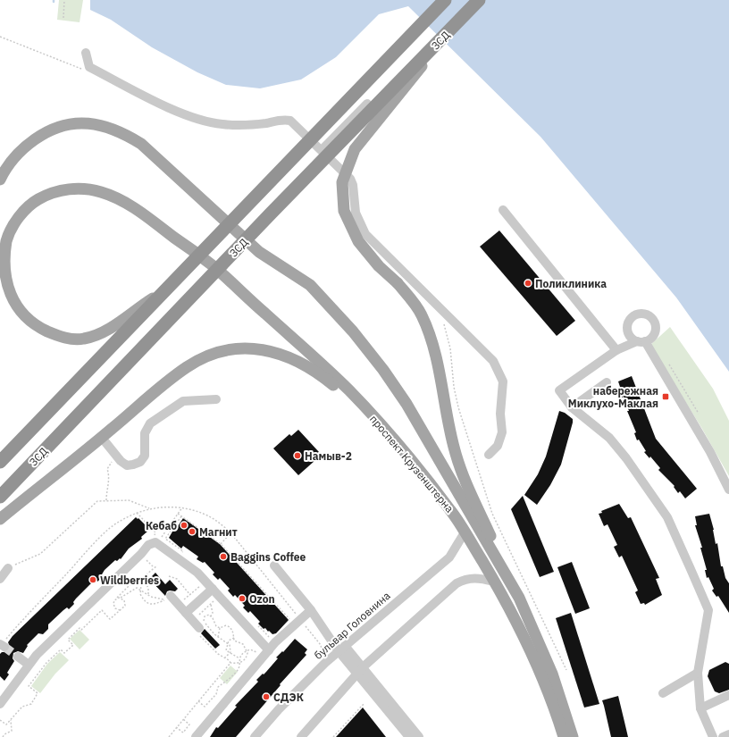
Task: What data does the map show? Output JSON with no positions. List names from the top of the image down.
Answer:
{
  "streets": {
    "highway": ["ЗСД"],
    "main road": ["проспект Крузенштерна"],
    "street": ["бульвар Головнина"]
  },
  "crossings": [
    ["проспект Крузенштерна", "бульвар Головнина"]
  ],
  "places": {
    "other": [
      "Поликлиника",
      "Намыв-2",
      "Кебаб",
      "Магнит",
      "Baggins Coffee",
      "Wildberries",
      "Ozon",
      "СДЭК"
    ],
    "transit": ["набережная Миклухо-Маклая"]
  }
}
